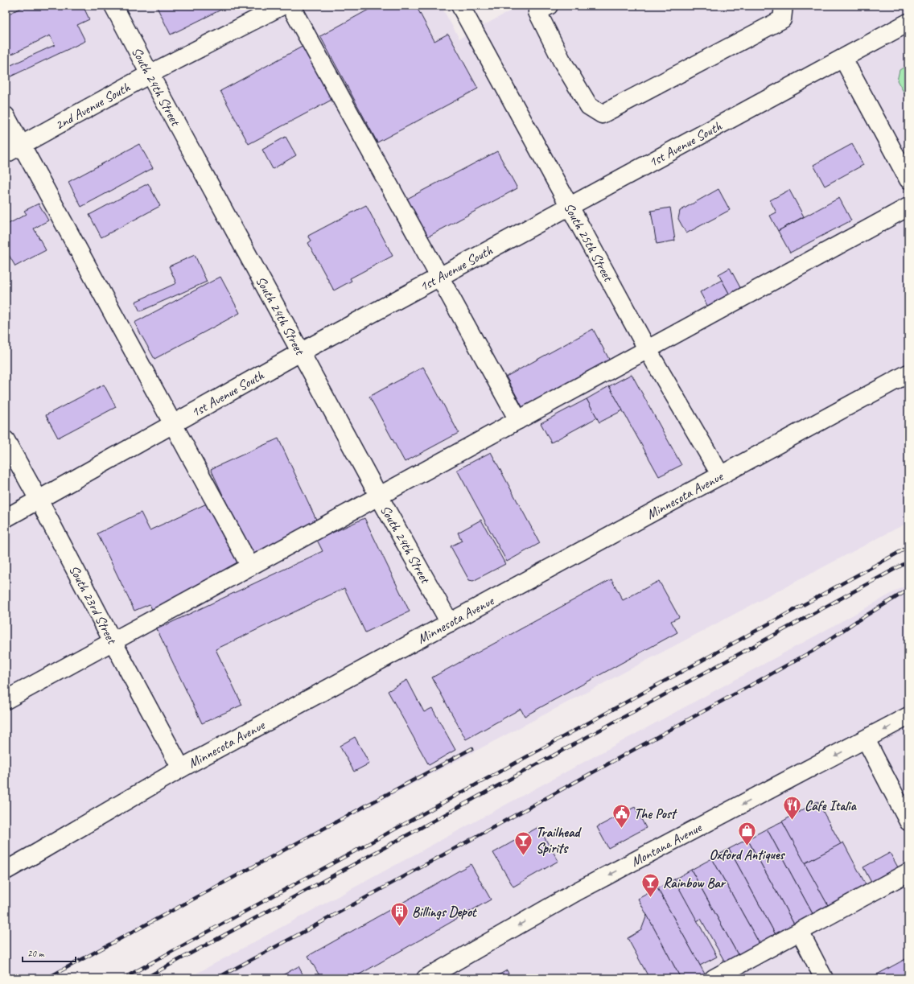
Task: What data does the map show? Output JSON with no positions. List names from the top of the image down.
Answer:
{
  "streets": {
    "street": [
      "South 24th Street",
      "2nd Avenue South",
      "1st Avenue South",
      "South 25th Street",
      "Minnesota Avenue",
      "South 23rd Street",
      "Montana Avenue"
    ]
  },
  "crossings": [
    ["South 24th Street", "2nd Avenue South"],
    ["South 24th Street", "1st Avenue South"],
    ["South 24th Street", "Minnesota Avenue"],
    ["1st Avenue South", "South 25th Street"],
    ["1st Avenue South", "South 23rd Street"],
    ["South 25th Street", "Minnesota Avenue"],
    ["Minnesota Avenue", "South 23rd Street"]
  ],
  "places": {
    "restaurant": ["Cafe Italia"],
    "public building": ["The Post"],
    "shop": ["Oxford Antiques"],
    "bar": ["Trailhead Spirits", "Rainbow Bar"],
    "building": ["Billings Depot"]
  },
  "scale_bar": "20 m"
}
